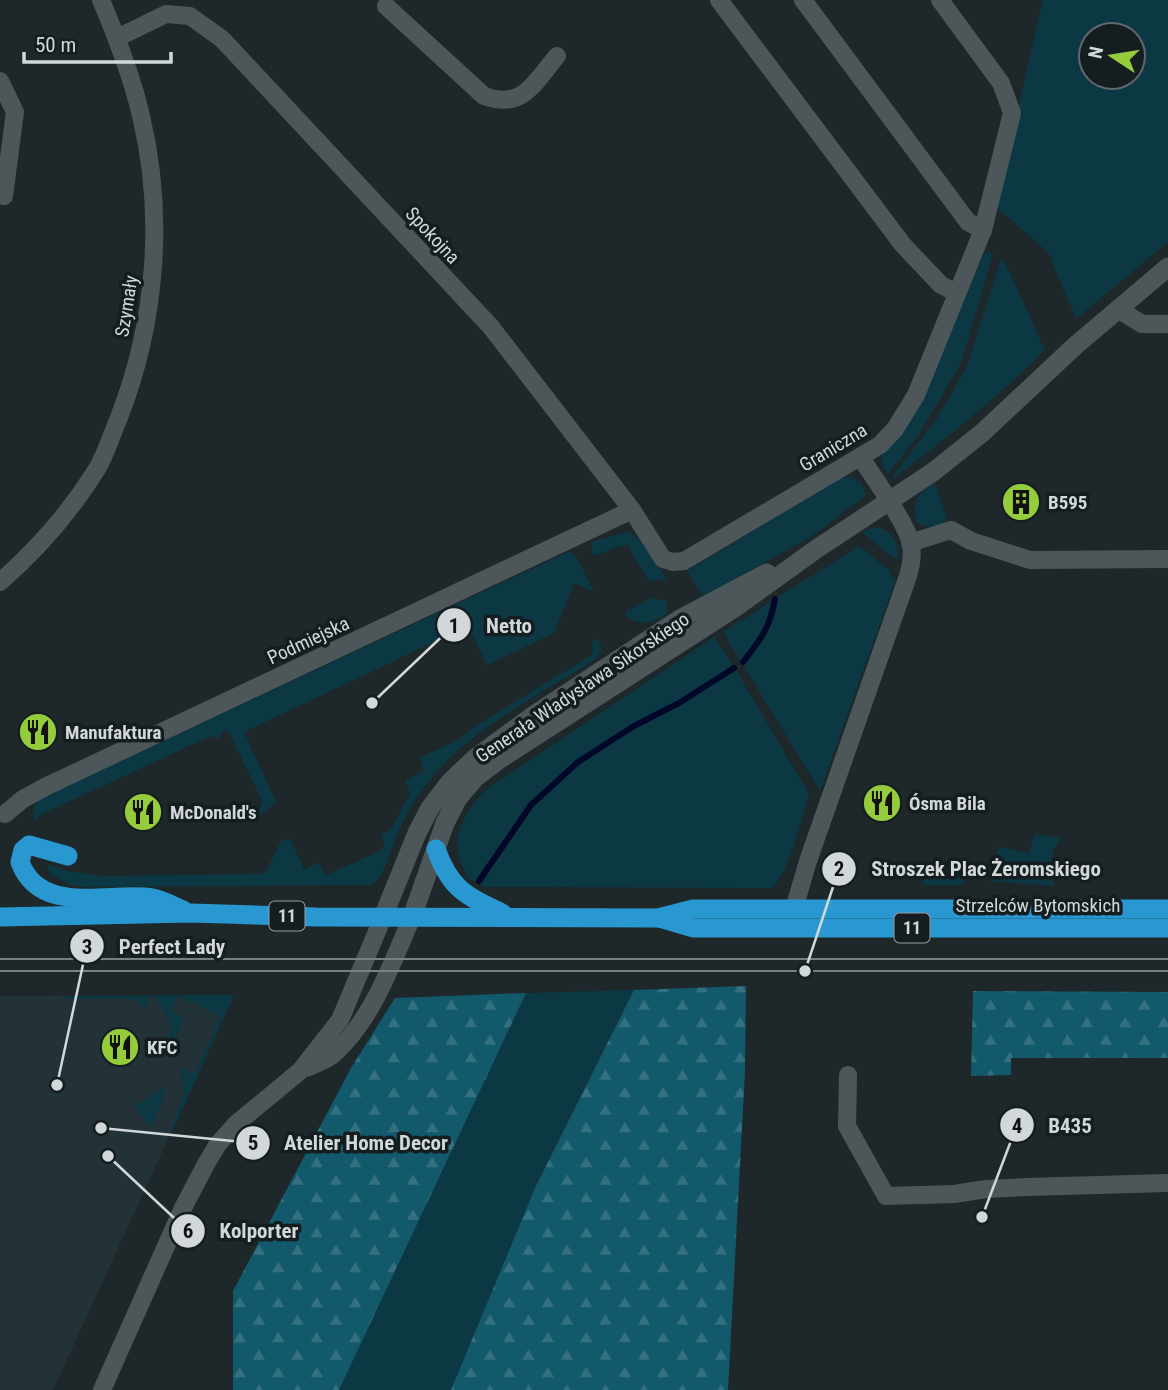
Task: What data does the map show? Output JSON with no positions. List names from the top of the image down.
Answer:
{
  "streets": {
    "highway": ["Strzelców Bytomskich", "11"],
    "street": [
      "Spokojna",
      "Szymały",
      "Graniczna",
      "Podmiejska",
      "Generała Władysława Sikorskiego"
    ]
  },
  "crossings": [
    ["Spokojna", "Szymały"],
    ["Spokojna", "Graniczna"],
    ["Spokojna", "Podmiejska"],
    ["Generała Władysława Sikorskiego", "Strzelców Bytomskich"],
    ["Generała Władysława Sikorskiego", "11"],
    ["Strzelców Bytomskich", "11"]
  ],
  "places": {
    "building": ["B595"],
    "other": [
      "Netto",
      "Stroszek Plac Żeromskiego",
      "Perfect Lady",
      "Atelier Home Decor",
      "Kolporter",
      "B435"
    ],
    "restaurant": [
      "Manufaktura",
      "Ósma Bila",
      "McDonald's",
      "KFC"
    ]
  },
  "scale_bar": "50 m",
  "north": "left"
}
